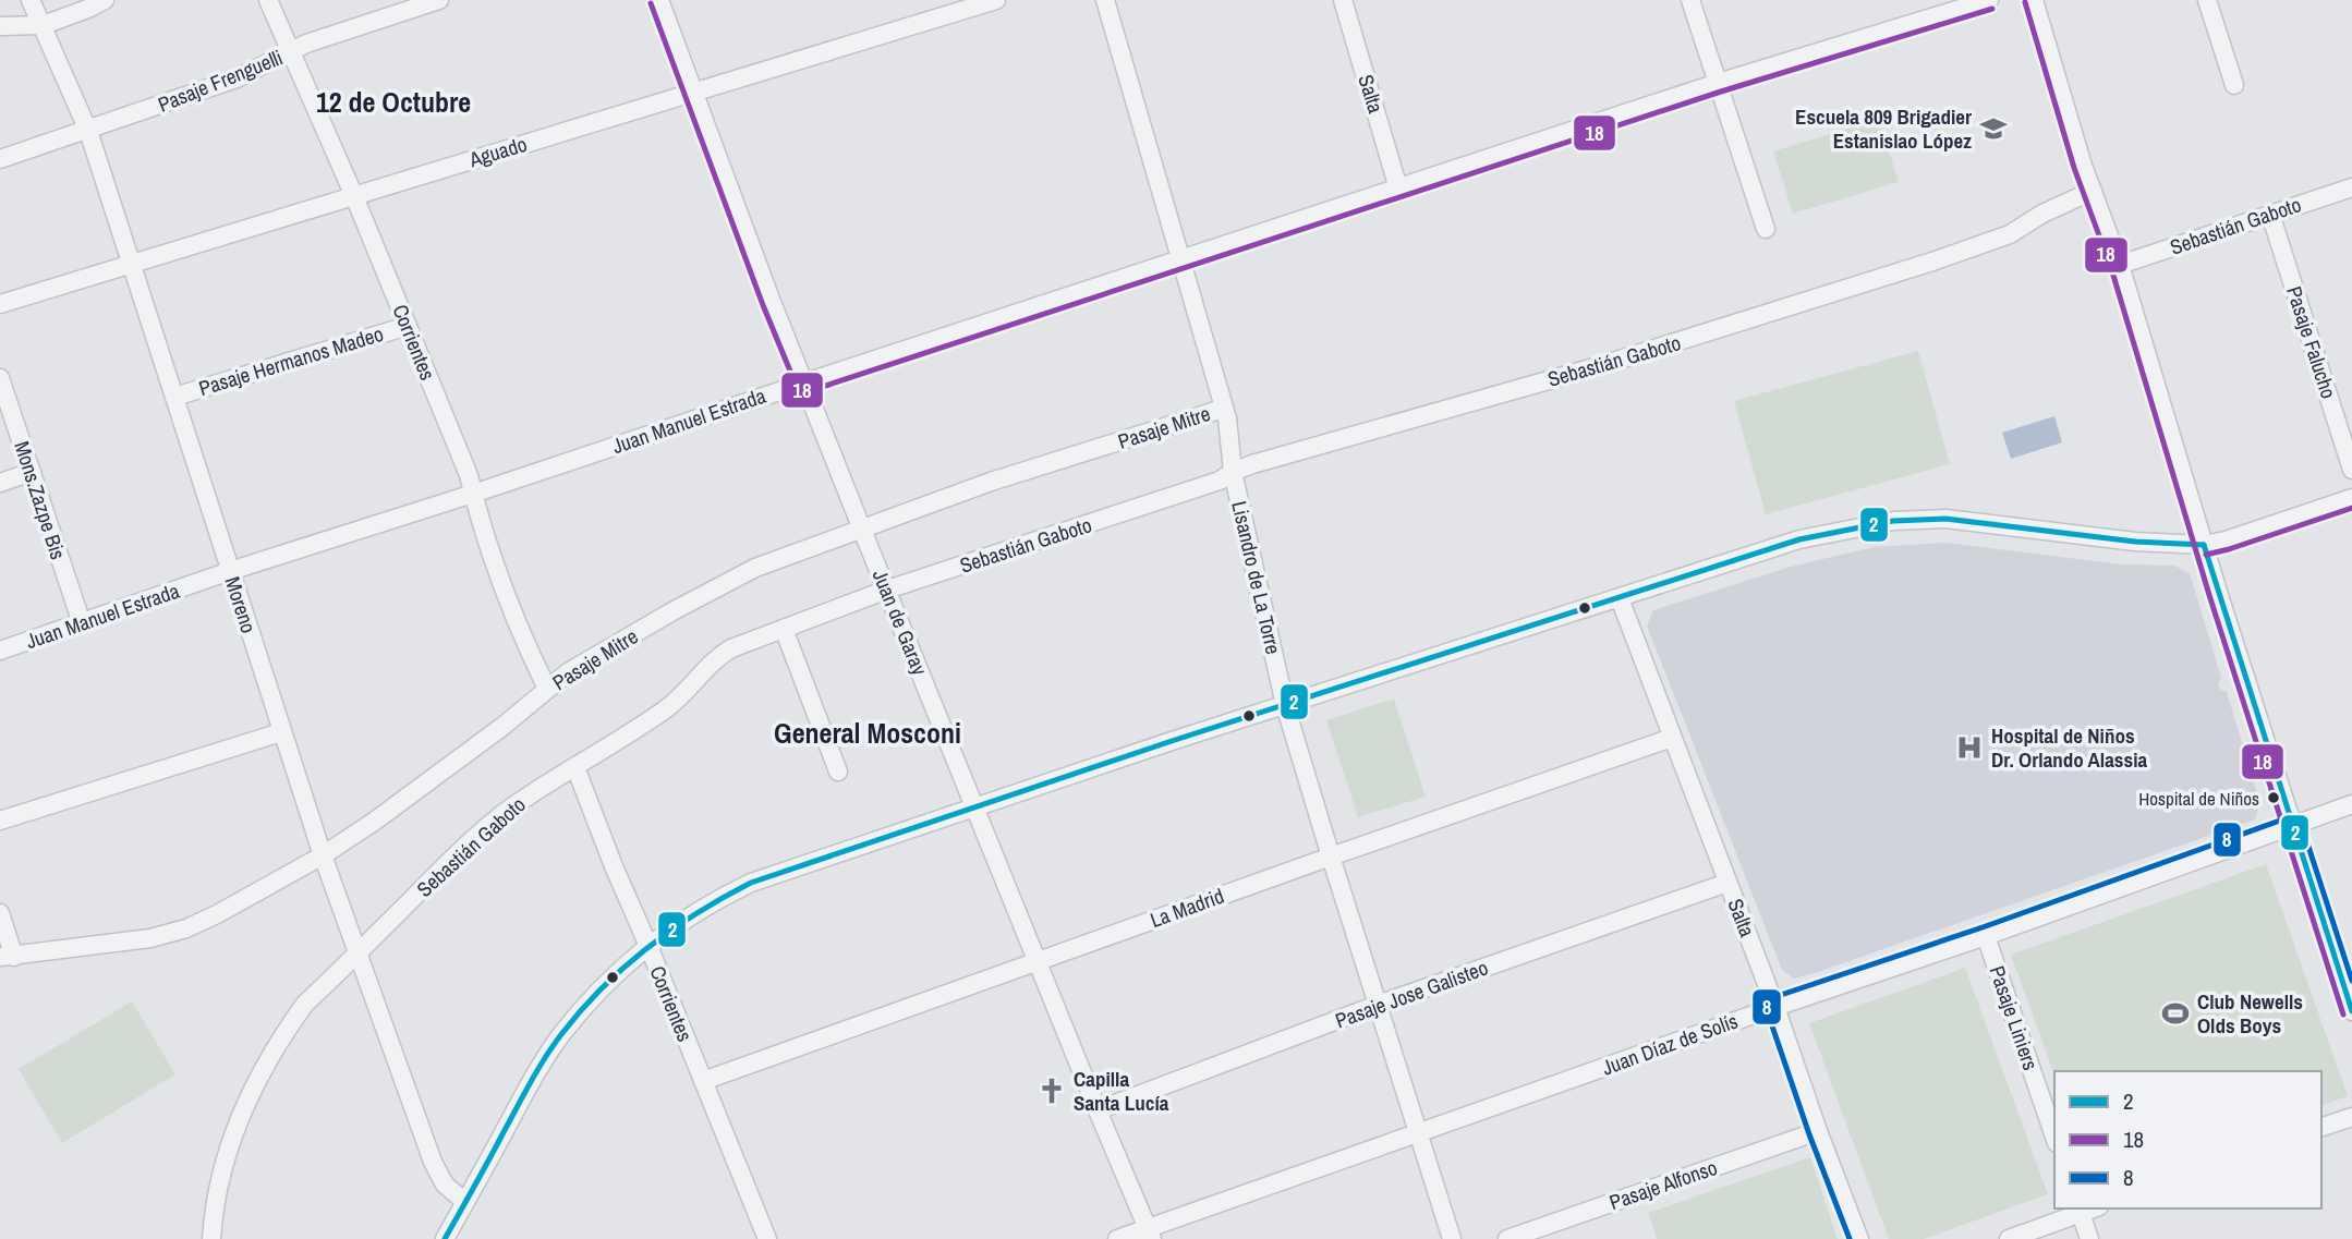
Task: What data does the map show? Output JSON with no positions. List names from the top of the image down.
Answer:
{
  "streets": {
    "street": [
      "Pasaje Frenguelli",
      "Salta",
      "Aguado",
      "Sebastián Gaboto",
      "Corrientes",
      "Pasaje Falucho",
      "Pasaje Hermanos Madeo",
      "Juan Manuel Estrada",
      "Pasaje Mitre",
      "Mons.Zazpe Bis",
      "Lisandro de La Torre",
      "Moreno",
      "Juan de Garay",
      "La Madrid",
      "Pasaje Jose Galisteo",
      "Pasaje Liniers",
      "Juan Díaz de Solís",
      "Pasaje Alfonso"
    ]
  },
  "crossings": [
    ["Pasaje Frenguelli", "Corrientes"],
    ["Pasaje Frenguelli", "Moreno"],
    ["Salta", "Juan Manuel Estrada"],
    ["Salta", "La Madrid"],
    ["Salta", "Pasaje Jose Galisteo"],
    ["Salta", "Juan Díaz de Solís"],
    ["Salta", "Pasaje Alfonso"],
    ["Aguado", "Corrientes"],
    ["Aguado", "Moreno"],
    ["Aguado", "Juan de Garay"],
    ["Sebastián Gaboto", "Corrientes"],
    ["Sebastián Gaboto", "Pasaje Falucho"],
    ["Sebastián Gaboto", "Lisandro de La Torre"],
    ["Sebastián Gaboto", "Moreno"],
    ["Sebastián Gaboto", "Juan de Garay"],
    ["Corrientes", "Pasaje Hermanos Madeo"],
    ["Corrientes", "Juan Manuel Estrada"],
    ["Corrientes", "Pasaje Mitre"],
    ["Corrientes", "La Madrid"],
    ["Pasaje Hermanos Madeo", "Moreno"],
    ["Juan Manuel Estrada", "Mons.Zazpe Bis"],
    ["Juan Manuel Estrada", "Lisandro de La Torre"],
    ["Juan Manuel Estrada", "Moreno"],
    ["Juan Manuel Estrada", "Juan de Garay"],
    ["Pasaje Mitre", "Lisandro de La Torre"],
    ["Pasaje Mitre", "Moreno"],
    ["Pasaje Mitre", "Juan de Garay"],
    ["Lisandro de La Torre", "La Madrid"],
    ["Lisandro de La Torre", "Pasaje Jose Galisteo"],
    ["Lisandro de La Torre", "Juan Díaz de Solís"],
    ["Juan de Garay", "La Madrid"],
    ["Juan de Garay", "Pasaje Jose Galisteo"],
    ["Juan de Garay", "Juan Díaz de Solís"],
    ["Pasaje Liniers", "Juan Díaz de Solís"]
  ],
  "districts": ["12 de Octubre", "General Mosconi"],
  "places": {
    "school or university": ["Escuela 809 Brigadier Estanislao López"],
    "hospital": ["Hospital de Niños Dr. Orlando Alassia"],
    "other": ["Hospital de Niños"],
    "sports": ["Club Newells Olds Boys"],
    "church": ["Capilla Santa Lucía"]
  },
  "lines": ["transit line 18", "transit line 2", "transit line 8"],
  "legend": ["2", "18", "8"]
}
